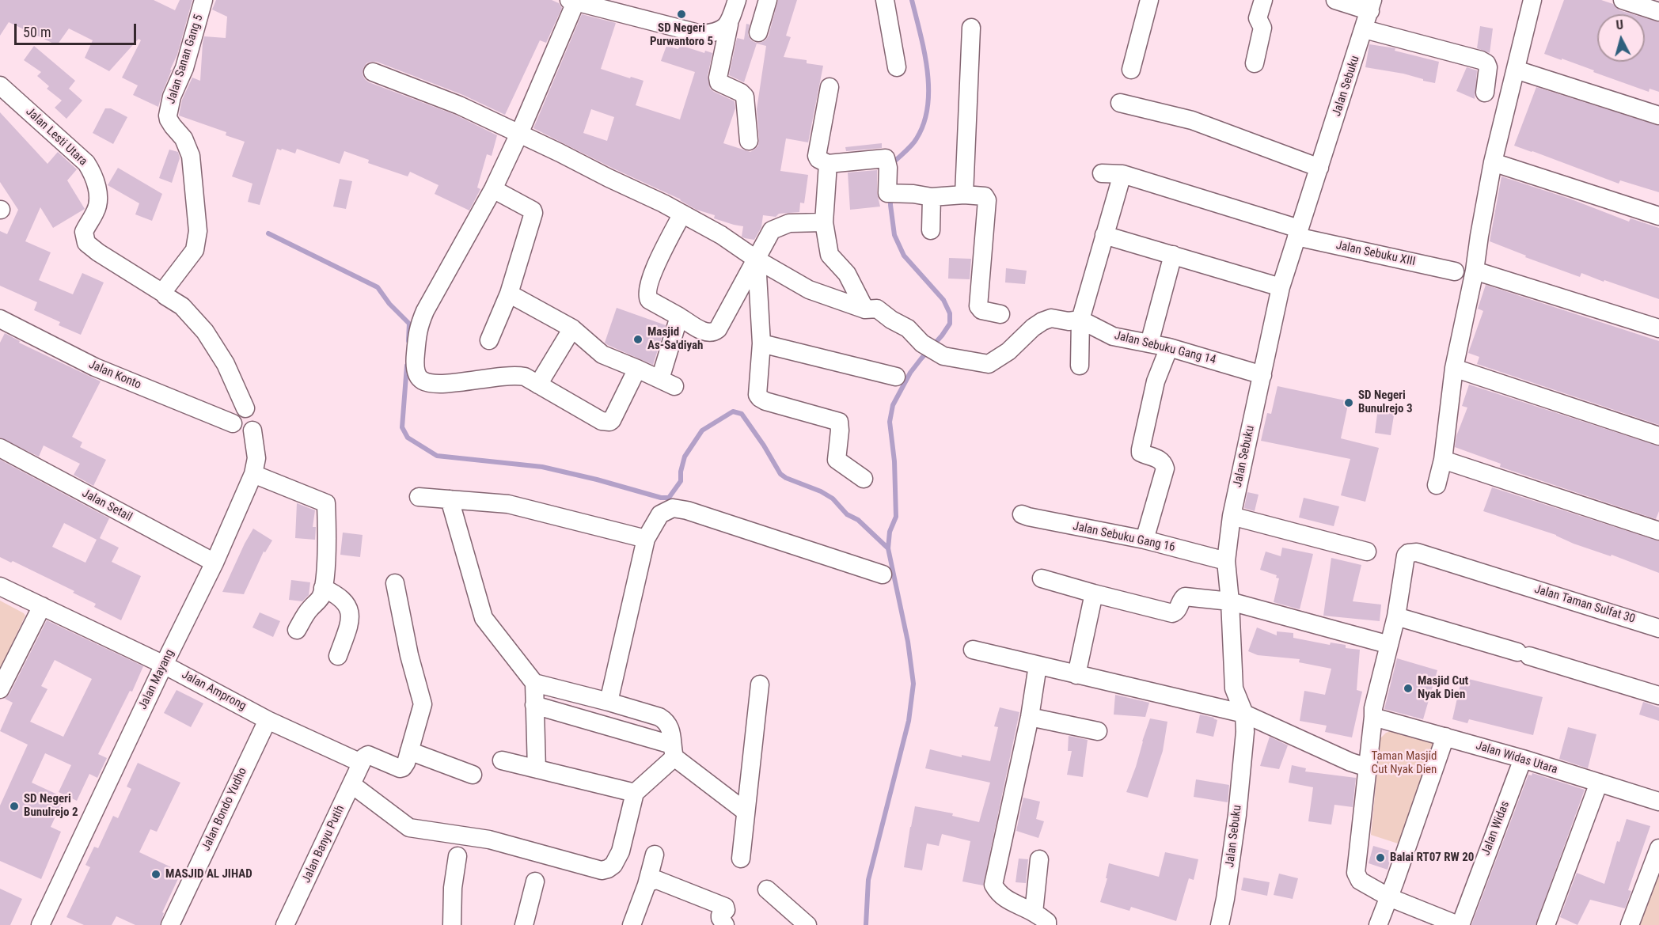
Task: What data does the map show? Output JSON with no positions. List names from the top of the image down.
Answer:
{
  "streets": {
    "street": [
      "Jalan Sanan Gang 5",
      "Jalan Sebuku",
      "Jalan Lesti Utara",
      "Jalan Sebuku XIII",
      "Jalan Sebuku Gang 14",
      "Jalan Konto",
      "Jalan Setail",
      "Jalan Sebuku Gang 16",
      "Jalan Taman Sulfat 30",
      "Jalan Mayang",
      "Jalan Amprong",
      "Jalan Widas Utara",
      "Jalan Bondo Yudho",
      "Jalan Widas",
      "Jalan Banyu Putih"
    ]
  },
  "crossings": [
    ["Jalan Sanan Gang 5", "Jalan Lesti Utara"],
    ["Jalan Sebuku", "Jalan Sebuku XIII"],
    ["Jalan Sebuku", "Jalan Sebuku Gang 14"],
    ["Jalan Sebuku", "Jalan Sebuku Gang 16"],
    ["Jalan Lesti Utara", "Jalan Konto"],
    ["Jalan Lesti Utara", "Jalan Mayang"],
    ["Jalan Konto", "Jalan Mayang"],
    ["Jalan Setail", "Jalan Mayang"],
    ["Jalan Taman Sulfat 30", "Jalan Widas"],
    ["Jalan Mayang", "Jalan Amprong"],
    ["Jalan Amprong", "Jalan Bondo Yudho"],
    ["Jalan Amprong", "Jalan Banyu Putih"],
    ["Jalan Widas Utara", "Jalan Widas"]
  ],
  "parks": ["Taman Masjid Cut Nyak Dien"],
  "places": [
    "SD Negeri Purwantoro 5",
    "Masjid As-Sa'diyah",
    "SD Negeri Bunulrejo 3",
    "Masjid Cut Nyak Dien",
    "SD Negeri Bunulrejo 2",
    "Balai RT07 RW 20",
    "MASJID AL JIHAD"
  ],
  "scale_bar": "50 m",
  "north": "top"
}
